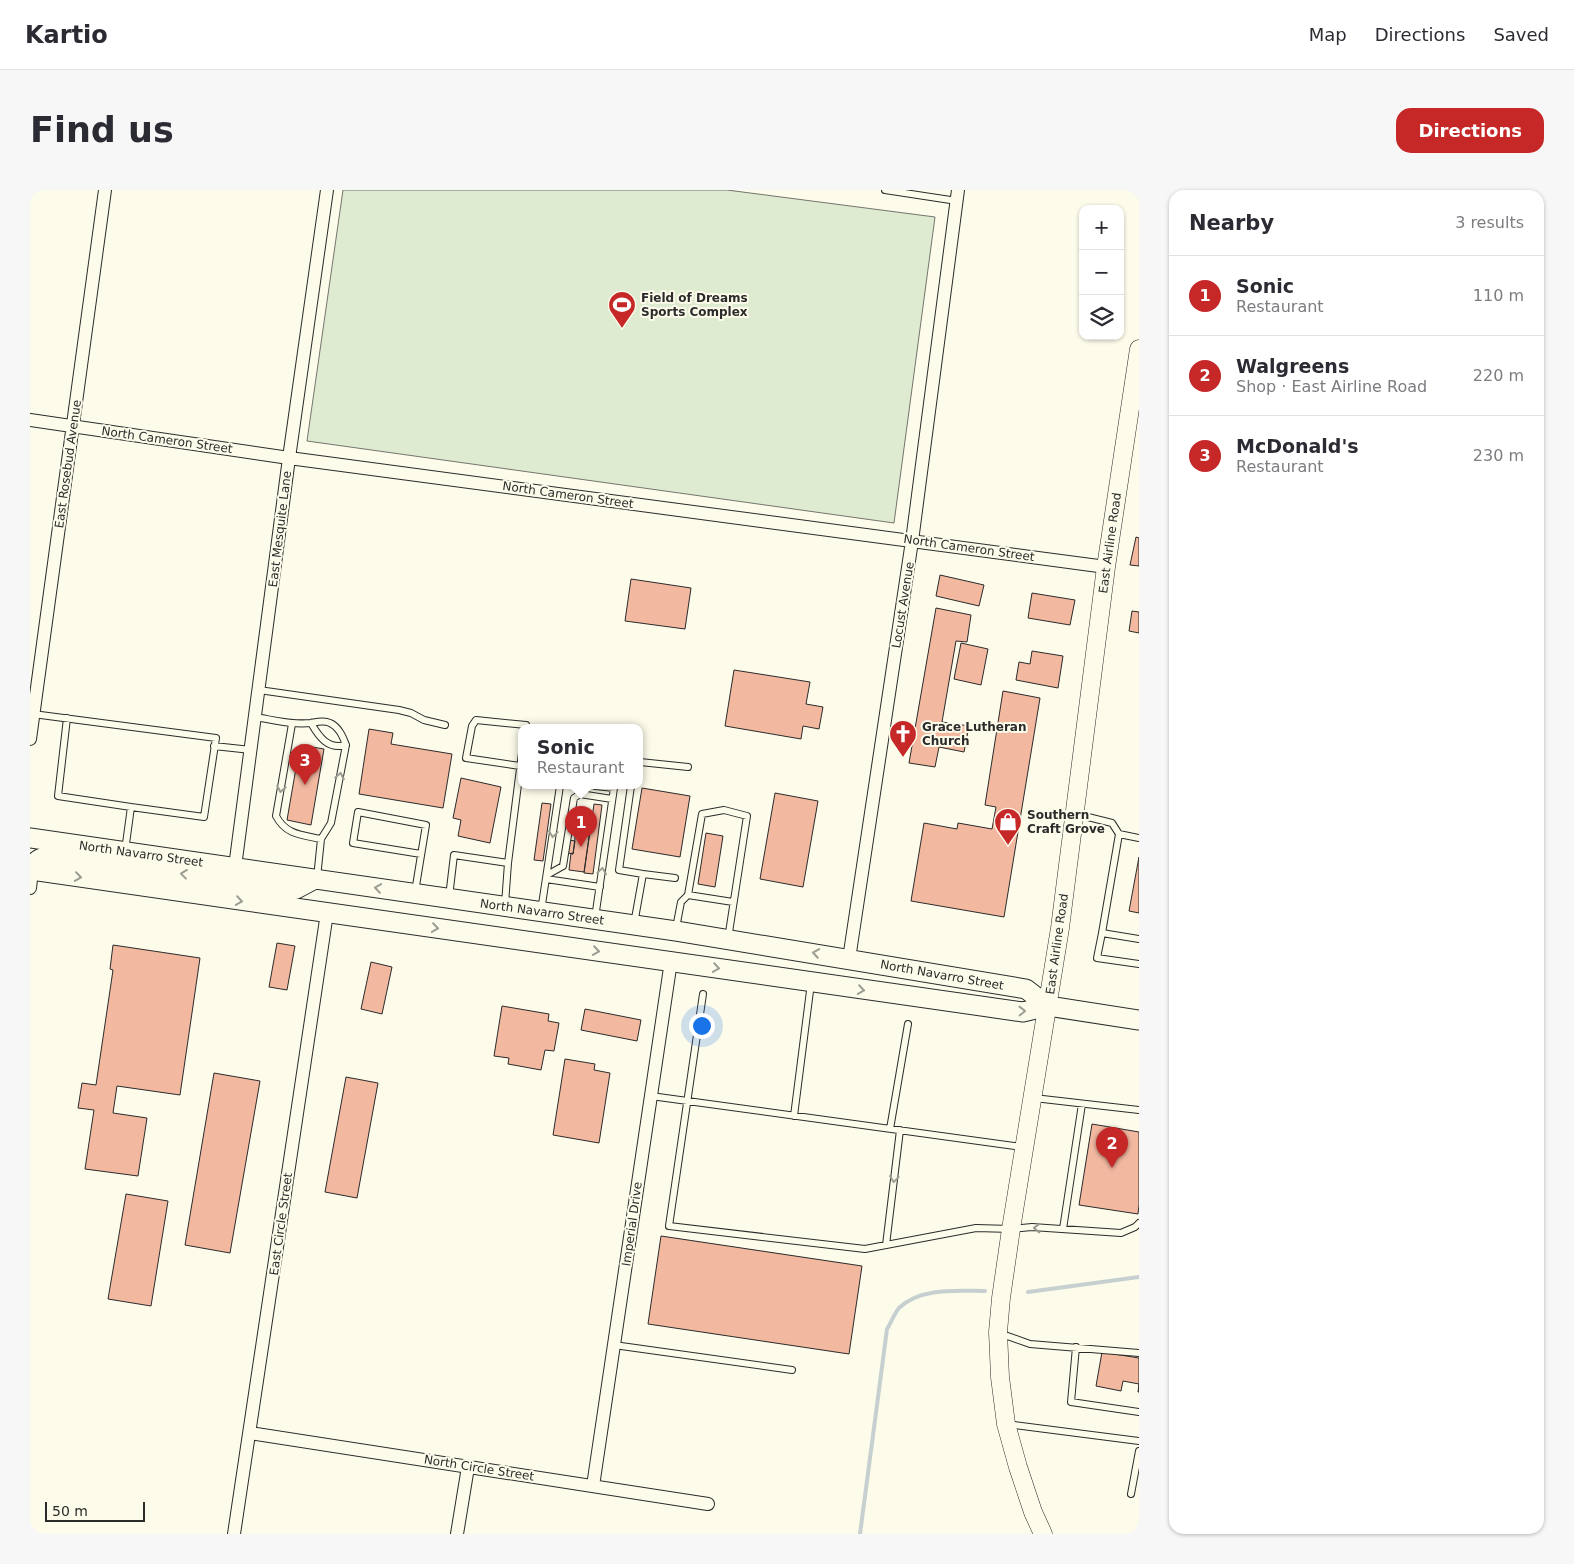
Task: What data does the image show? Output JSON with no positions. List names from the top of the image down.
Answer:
{
  "streets": {
    "main road": ["East Airline Road", "North Navarro Street"],
    "street": [
      "North Cameron Street",
      "East Rosebud Avenue",
      "East Mesquite Lane",
      "Locust Avenue",
      "East Circle Street",
      "Imperial Drive",
      "North Circle Street"
    ]
  },
  "crossings": [
    ["North Cameron Street", "East Rosebud Avenue"],
    ["North Cameron Street", "East Mesquite Lane"],
    ["North Cameron Street", "East Airline Road"],
    ["North Cameron Street", "Locust Avenue"],
    ["East Mesquite Lane", "North Navarro Street"],
    ["East Airline Road", "North Navarro Street"],
    ["Locust Avenue", "North Navarro Street"],
    ["North Navarro Street", "East Circle Street"],
    ["North Navarro Street", "Imperial Drive"],
    ["East Circle Street", "North Circle Street"],
    ["Imperial Drive", "North Circle Street"]
  ],
  "places": {
    "sports": ["Field of Dreams Sports Complex"],
    "church": ["Grace Lutheran Church"],
    "shop": ["Southern Craft Grove"]
  },
  "scale_bar": "50 m",
  "page": {
    "header": "Kartio",
    "nav": ["Map", "Directions", "Saved"],
    "buttons": "Directions",
    "title": "Find us",
    "heading": ["Nearby", "3 results"],
    "map_buttons": ["+", "−"],
    "list": [
      {
        "mark": "1",
        "name": "Sonic",
        "note": "Restaurant",
        "value": "110 m"
      },
      {
        "mark": "2",
        "name": "Walgreens",
        "note": "Shop · East Airline Road",
        "value": "220 m"
      },
      {
        "mark": "3",
        "name": "McDonald's",
        "note": "Restaurant",
        "value": "230 m"
      }
    ],
    "popup": ["Sonic", "Restaurant"],
    "pins": ["3", "1", "2"],
    "scale": "50 m"
  }
}
